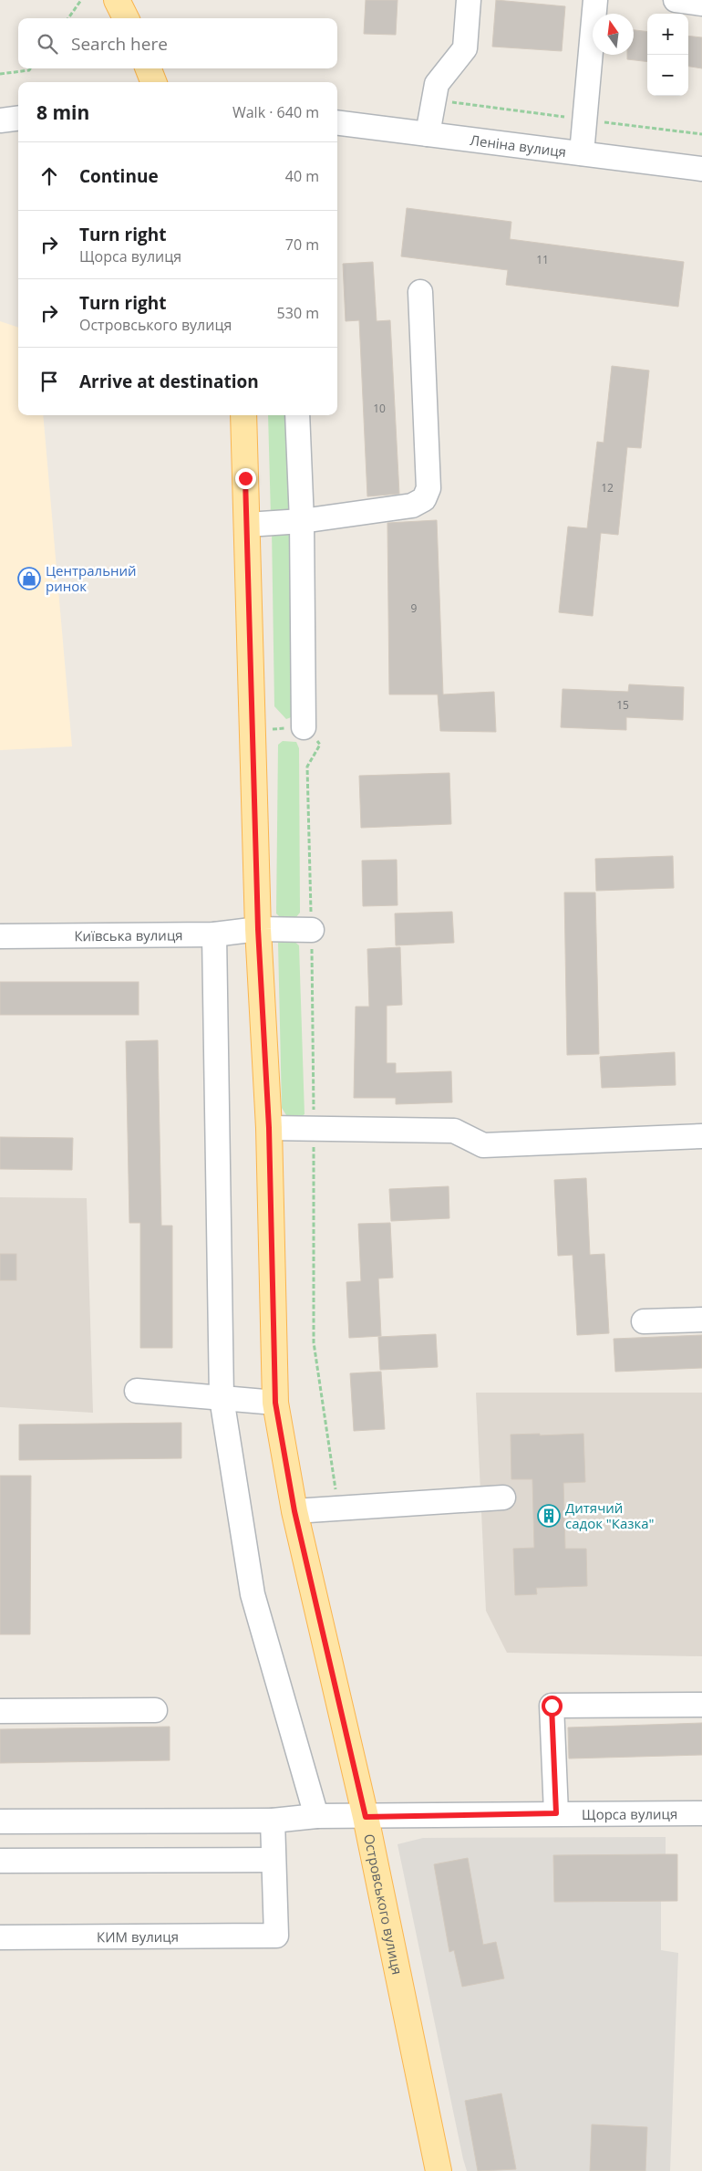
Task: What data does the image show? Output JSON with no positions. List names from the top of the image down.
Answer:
{
  "streets": {
    "main road": ["Островського вулиця"],
    "street": [
      "Леніна вулиця",
      "Київська вулиця",
      "Щорса вулиця",
      "КИМ вулиця"
    ]
  },
  "crossings": [
    ["Київська вулиця", "Островського вулиця"],
    ["Щорса вулиця", "Островського вулиця"]
  ],
  "places": {
    "shop": ["Центральний ринок"],
    "building": ["Дитячий садок \"Казка\""]
  },
  "house_numbers": [
    "11",
    "10",
    "12",
    "9",
    "15"
  ],
  "north": "top",
  "page": {
    "map_buttons": ["+", "−"],
    "search": "Search here",
    "heading": ["8 min", "Walk · 640 m"],
    "list": [
      ["Continue", "40 m"],
      ["Turn right", "Щорса вулиця", "70 m"],
      ["Turn right", "Островського вулиця", "530 m"],
      "Arrive at destination"
    ]
  }
}
